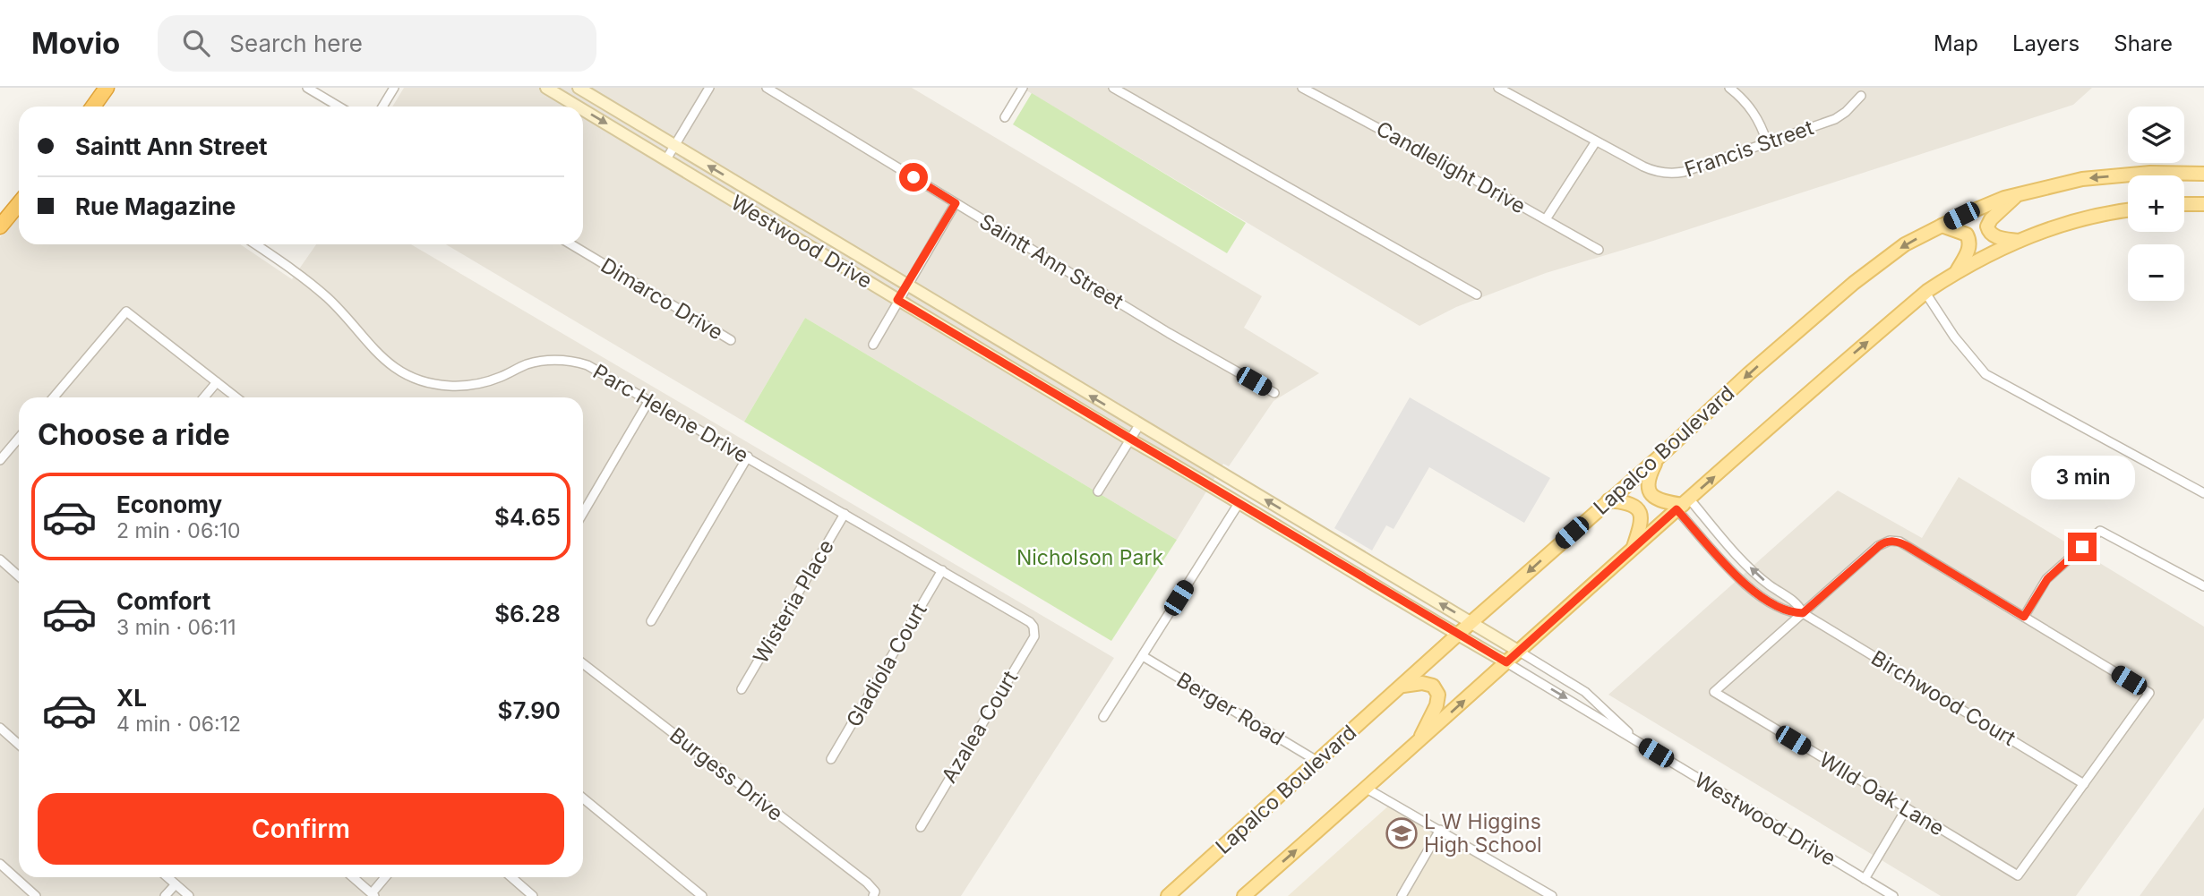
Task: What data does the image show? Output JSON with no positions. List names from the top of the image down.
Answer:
{
  "streets": {
    "main road": ["Lapalco Boulevard"],
    "street": [
      "Francis Street",
      "Candlelight Drive",
      "Westwood Drive",
      "Saintt Ann Street",
      "Dimarco Drive",
      "Parc Helene Drive",
      "Wisteria Place",
      "Gladiola Court",
      "Birchwood Court",
      "Berger Road",
      "Azalea Court",
      "Burgess Drive",
      "WIld Oak Lane"
    ]
  },
  "crossings": [
    ["Westwood Drive", "Lapalco Boulevard"],
    ["Parc Helene Drive", "Wisteria Place"],
    ["Parc Helene Drive", "Gladiola Court"],
    ["Parc Helene Drive", "Azalea Court"],
    ["Lapalco Boulevard", "Berger Road"],
    ["Birchwood Court", "WIld Oak Lane"]
  ],
  "parks": ["Nicholson Park"],
  "places": {
    "school or university": ["L W Higgins High School"]
  },
  "page": {
    "header": "Movio",
    "search": "Search here",
    "nav": ["Map", "Layers", "Share"],
    "map_buttons": ["+", "−"],
    "banner": ["Saintt Ann Street", "Rue Magazine"],
    "heading": "Choose a ride",
    "bubble": "3 min",
    "list": [
      {
        "name": "Economy",
        "note": "2 min · 06:10",
        "value": "$4.65"
      },
      {
        "name": "Comfort",
        "note": "3 min · 06:11",
        "value": "$6.28"
      },
      {
        "name": "XL",
        "note": "4 min · 06:12",
        "value": "$7.90"
      }
    ],
    "buttons": "Confirm"
  }
}
